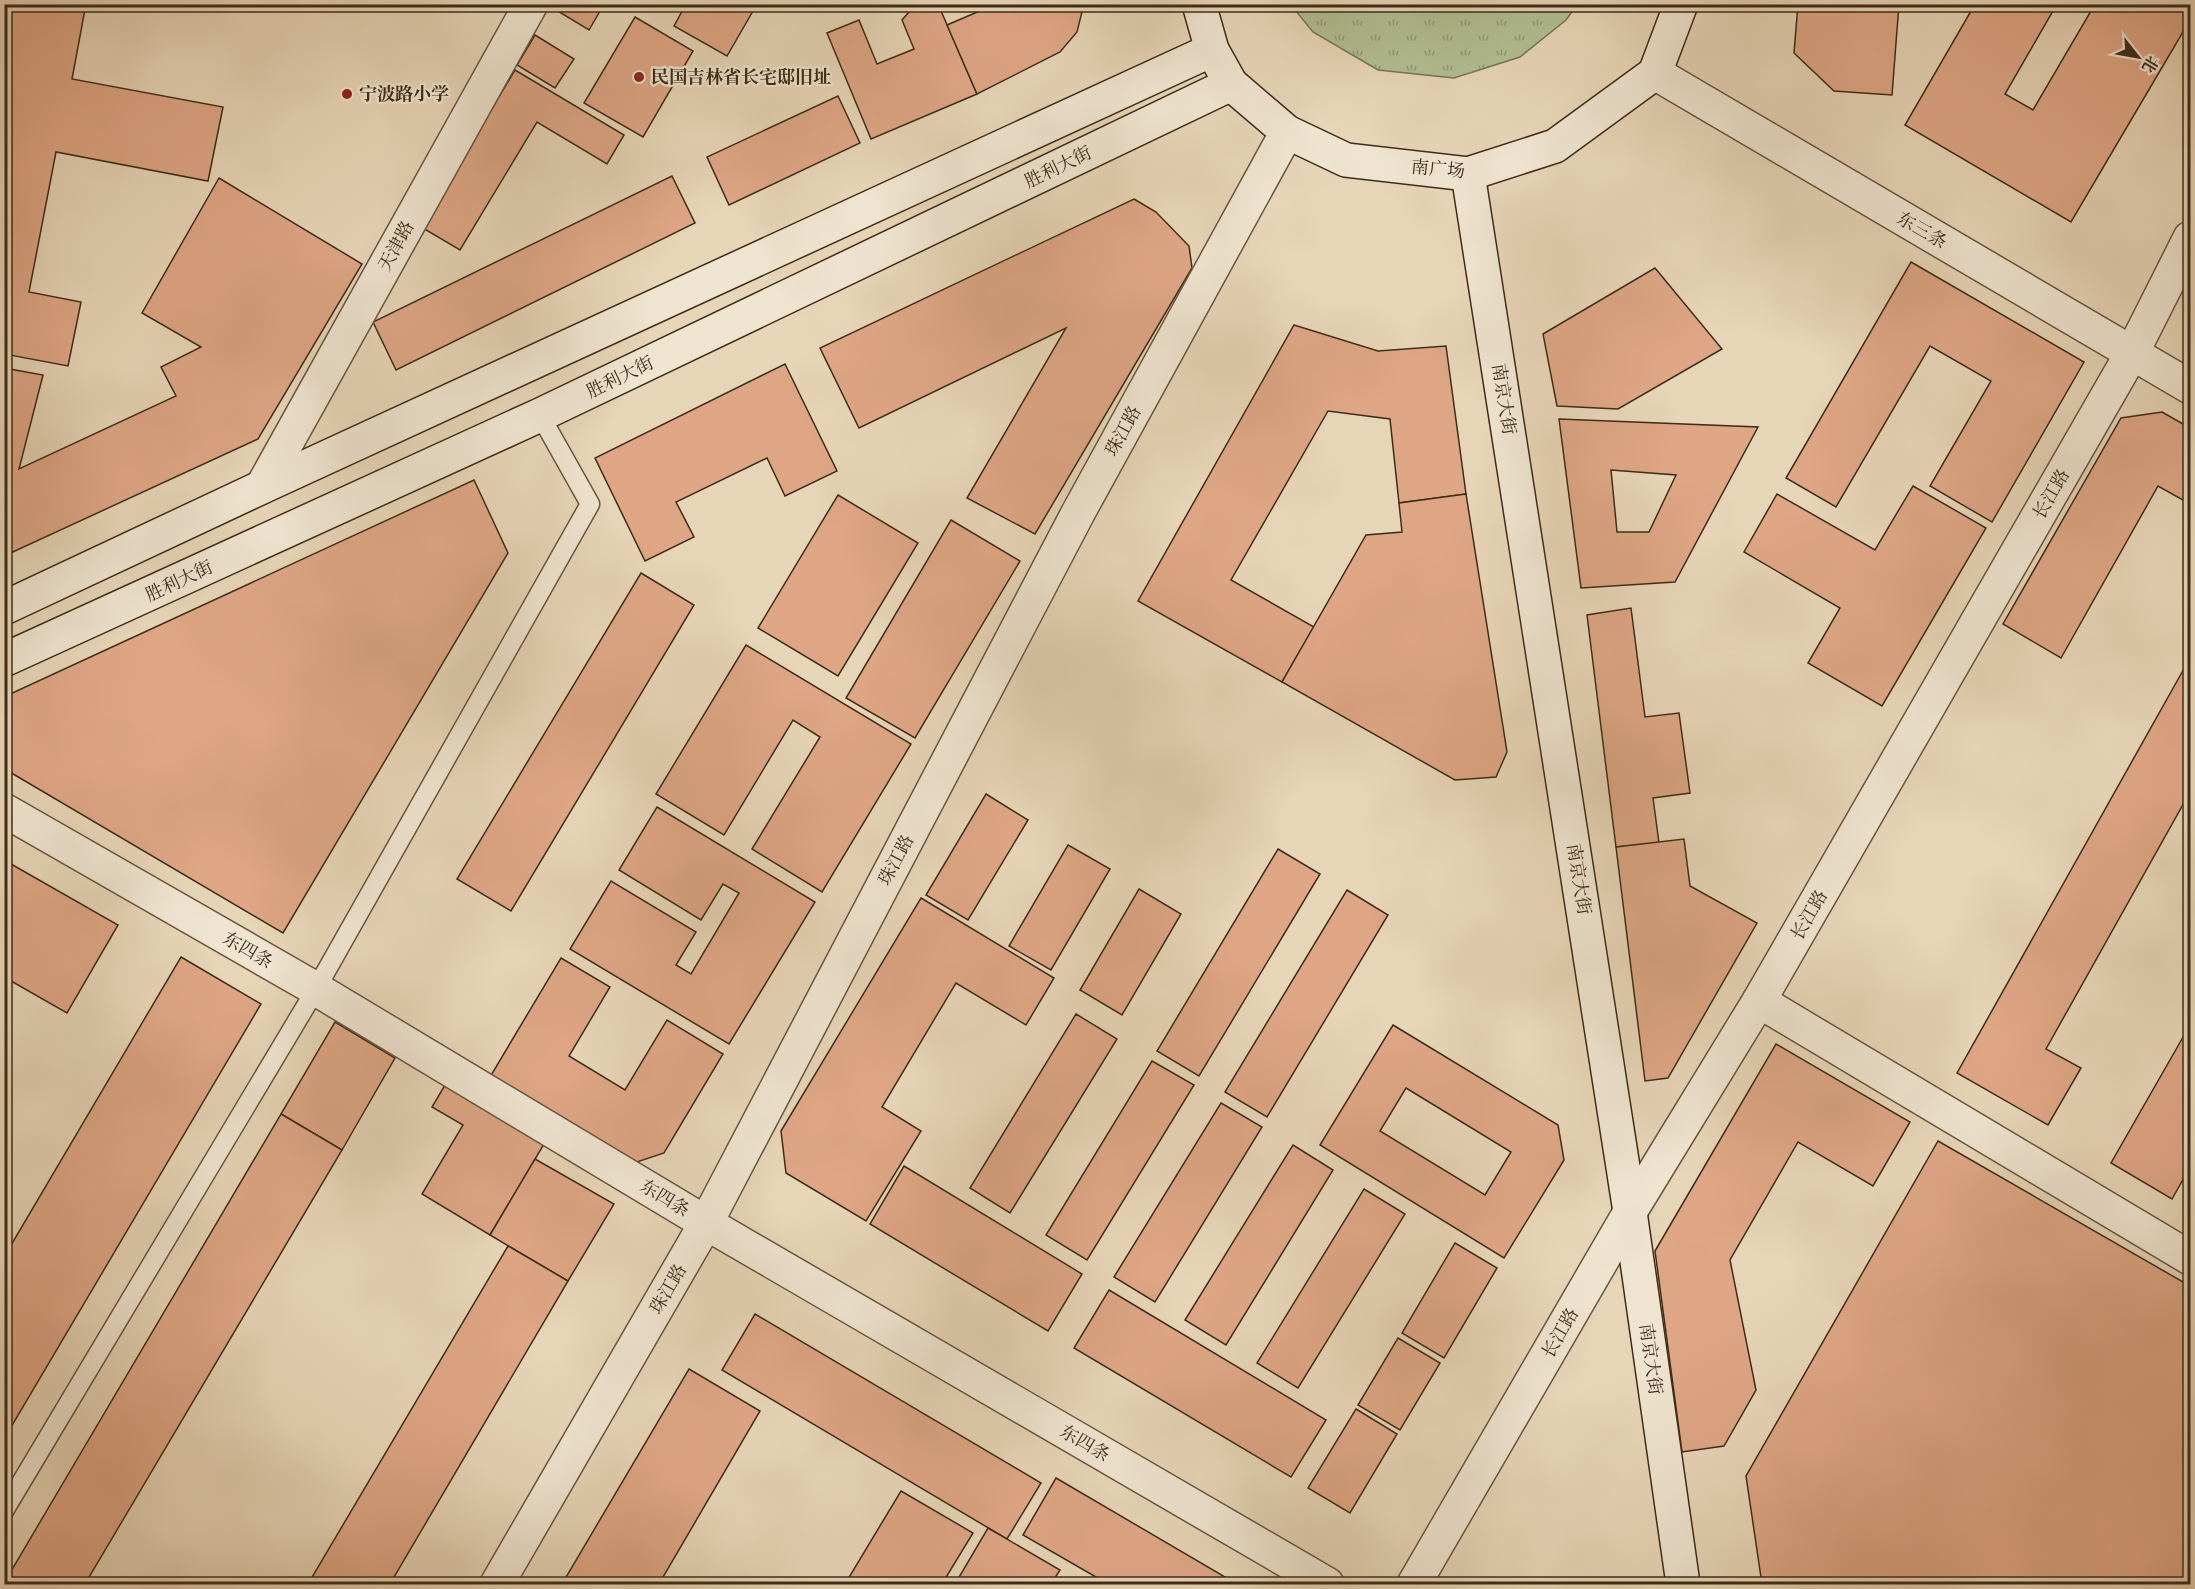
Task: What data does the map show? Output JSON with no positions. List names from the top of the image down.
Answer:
{
  "streets": {
    "street": [
      "胜利大街",
      "南广场",
      "东三条",
      "天津路",
      "南京大街",
      "珠江路",
      "长江路",
      "东四条"
    ]
  },
  "crossings": [
    ["胜利大街", "南广场"],
    ["南广场", "东三条"],
    ["南广场", "南京大街"],
    ["南广场", "珠江路"],
    ["东三条", "长江路"],
    ["南京大街", "长江路"],
    ["珠江路", "东四条"]
  ],
  "places": ["民国吉林省长宅邸旧址", "宁波路小学"],
  "north": "bottom right"
}
